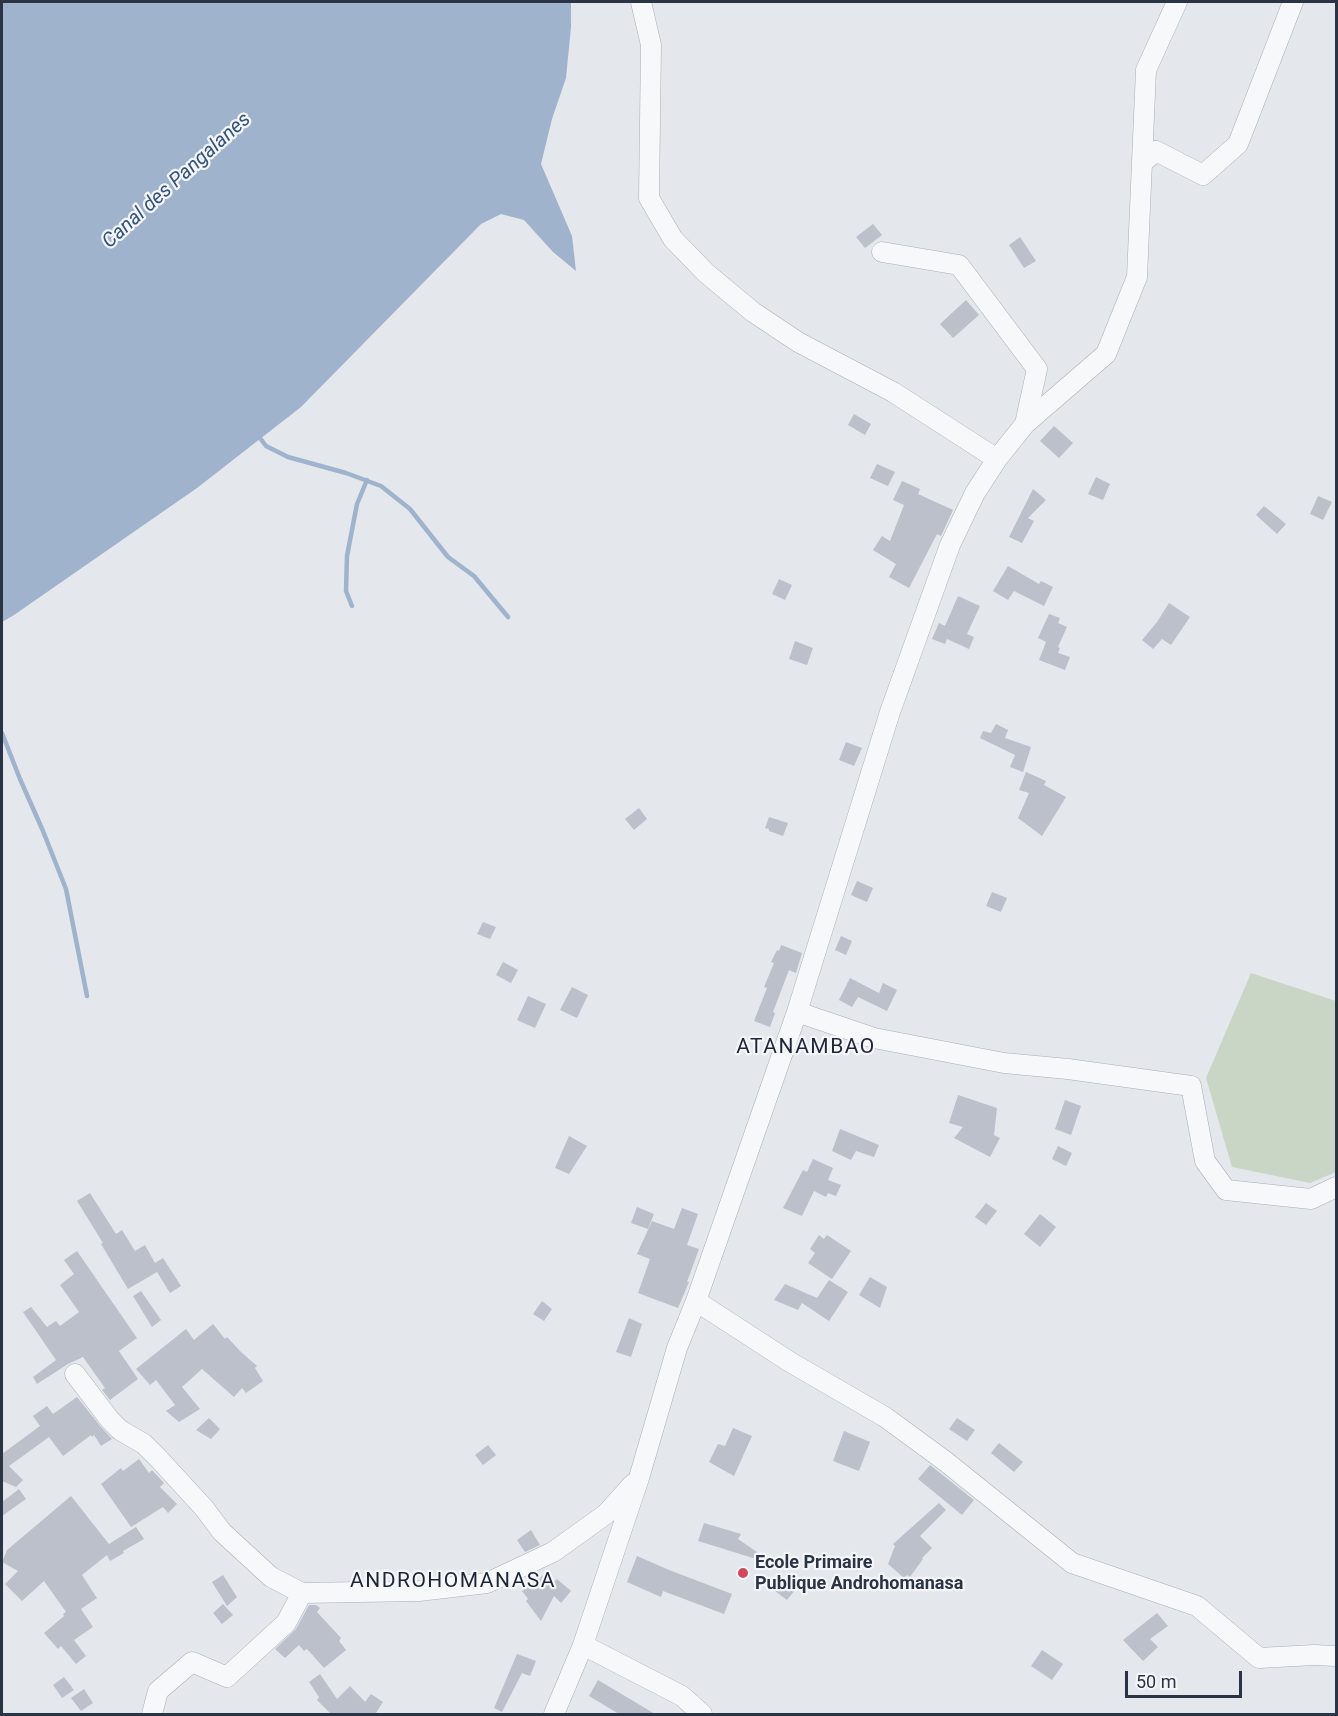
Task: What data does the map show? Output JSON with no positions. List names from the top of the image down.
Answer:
{
  "districts": ["ATANAMBAO", "ANDROHOMANASA"],
  "water": ["Canal des Pangalanes"],
  "places": ["Ecole Primaire Publique Androhomanasa"],
  "scale_bar": "50 m"
}
